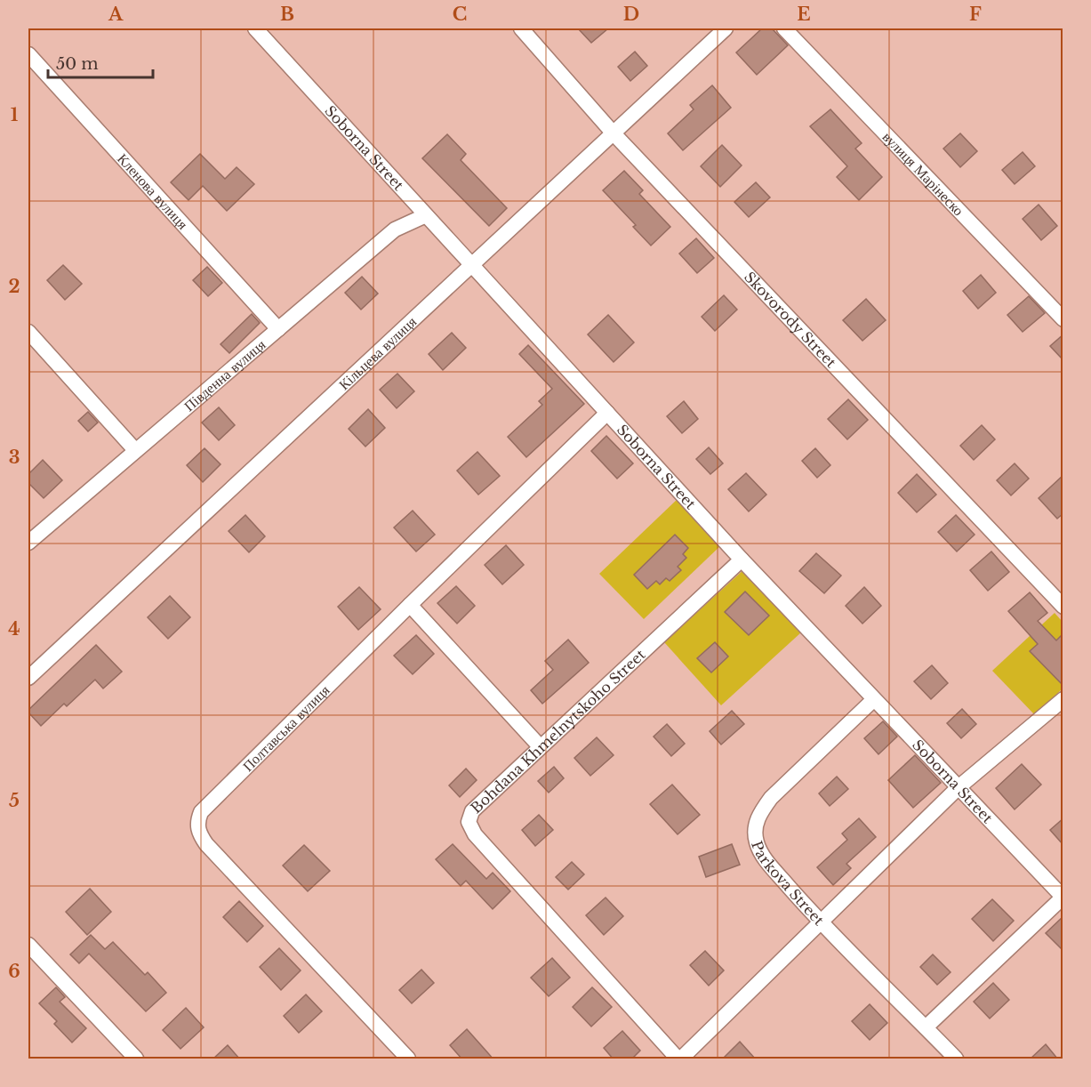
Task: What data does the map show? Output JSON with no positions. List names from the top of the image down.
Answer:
{
  "streets": {
    "street": [
      "Soborna Street",
      "вулиця Марінеско",
      "Кленова вулиця",
      "Skovorody Street",
      "Кільцева вулиця",
      "Південна вулиця",
      "Полтавська вулиця",
      "Bohdana Khmelnytskoho Street",
      "Parkova Street"
    ]
  },
  "crossings": [
    ["Soborna Street", "Кільцева вулиця"],
    ["Soborna Street", "Південна вулиця"],
    ["Soborna Street", "Полтавська вулиця"],
    ["Soborna Street", "Bohdana Khmelnytskoho Street"],
    ["Soborna Street", "Parkova Street"],
    ["Кленова вулиця", "Південна вулиця"],
    ["Skovorody Street", "Кільцева вулиця"]
  ],
  "scale_bar": "50 m",
  "grid": {
    "columns": [
      "A",
      "B",
      "C",
      "D",
      "E",
      "F"
    ],
    "rows": [
      "1",
      "2",
      "3",
      "4",
      "5",
      "6"
    ]
  }
}
